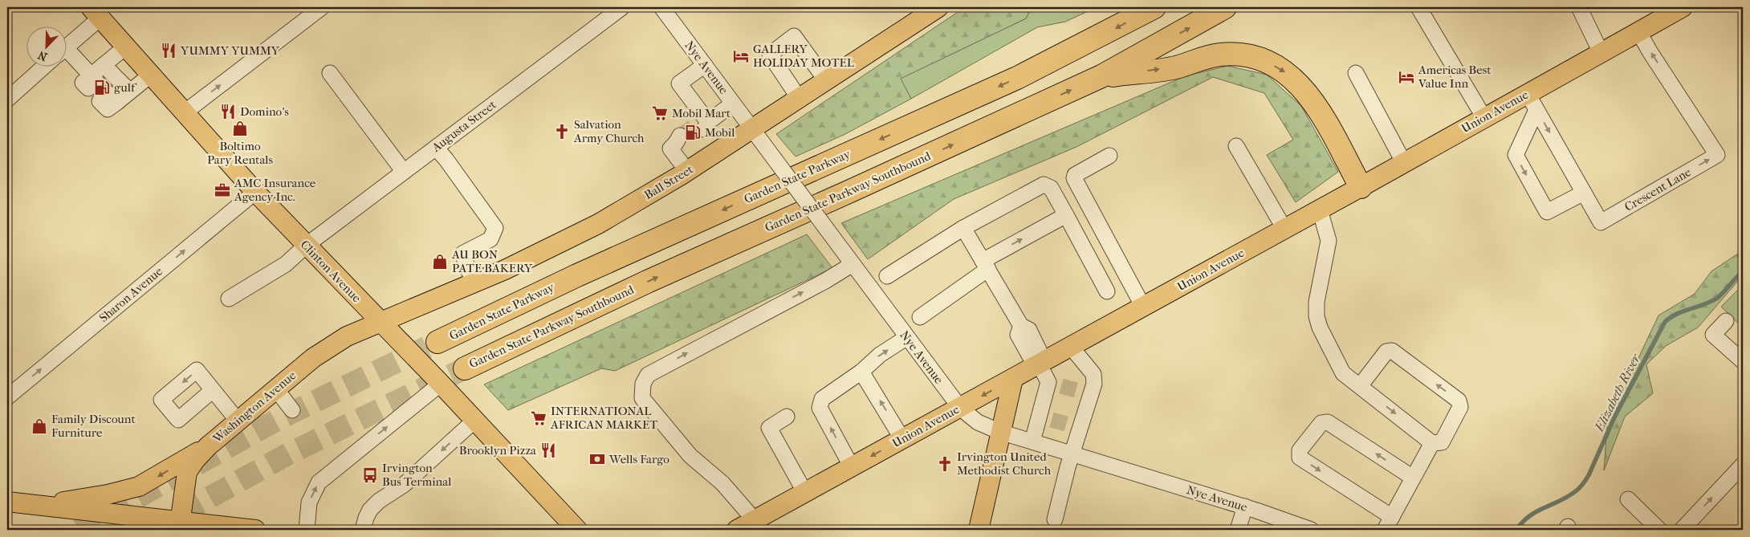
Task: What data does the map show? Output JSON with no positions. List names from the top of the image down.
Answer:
{
  "streets": {
    "highway": ["Garden State Parkway", "Garden State Parkway Southbound"],
    "main road": [
      "Union Avenue",
      "Ball Street",
      "Clinton Avenue",
      "Washington Avenue"
    ],
    "street": [
      "Nye Avenue",
      "Augusta Street",
      "Crescent Lane",
      "Sharon Avenue"
    ]
  },
  "crossings": [
    ["Nye Avenue", "Union Avenue"],
    ["Nye Avenue", "Ball Street"],
    ["Union Avenue", "Crescent Lane"],
    ["Augusta Street", "Clinton Avenue"],
    ["Ball Street", "Clinton Avenue"],
    ["Ball Street", "Washington Avenue"],
    ["Clinton Avenue", "Sharon Avenue"],
    ["Clinton Avenue", "Washington Avenue"]
  ],
  "one_way": ["Garden State Parkway", "Garden State Parkway Southbound", "Sharon Avenue"],
  "water": ["Elizabeth River"],
  "places": {
    "restaurant": ["YUMMY YUMMY", "Domino's", "Brooklyn Pizza"],
    "hotel": ["GALLERY HOLIDAY MOTEL", "Americas Best Value Inn"],
    "fuel station": ["gulf", "Mobil"],
    "supermarket": ["Mobil Mart", "INTERNATIONAL AFRICAN MARKET"],
    "shop": ["Boltimo Pary Rentals", "AU BON PATE BAKERY", "Family Discount Furniture"],
    "church": ["Salvation Army Church", "Irvington United Methodist Church"],
    "office": ["AMC Insurance Agency Inc."],
    "bank": ["Wells Fargo"],
    "bus stop": ["Irvington Bus Terminal"]
  },
  "north": "bottom left"
}
